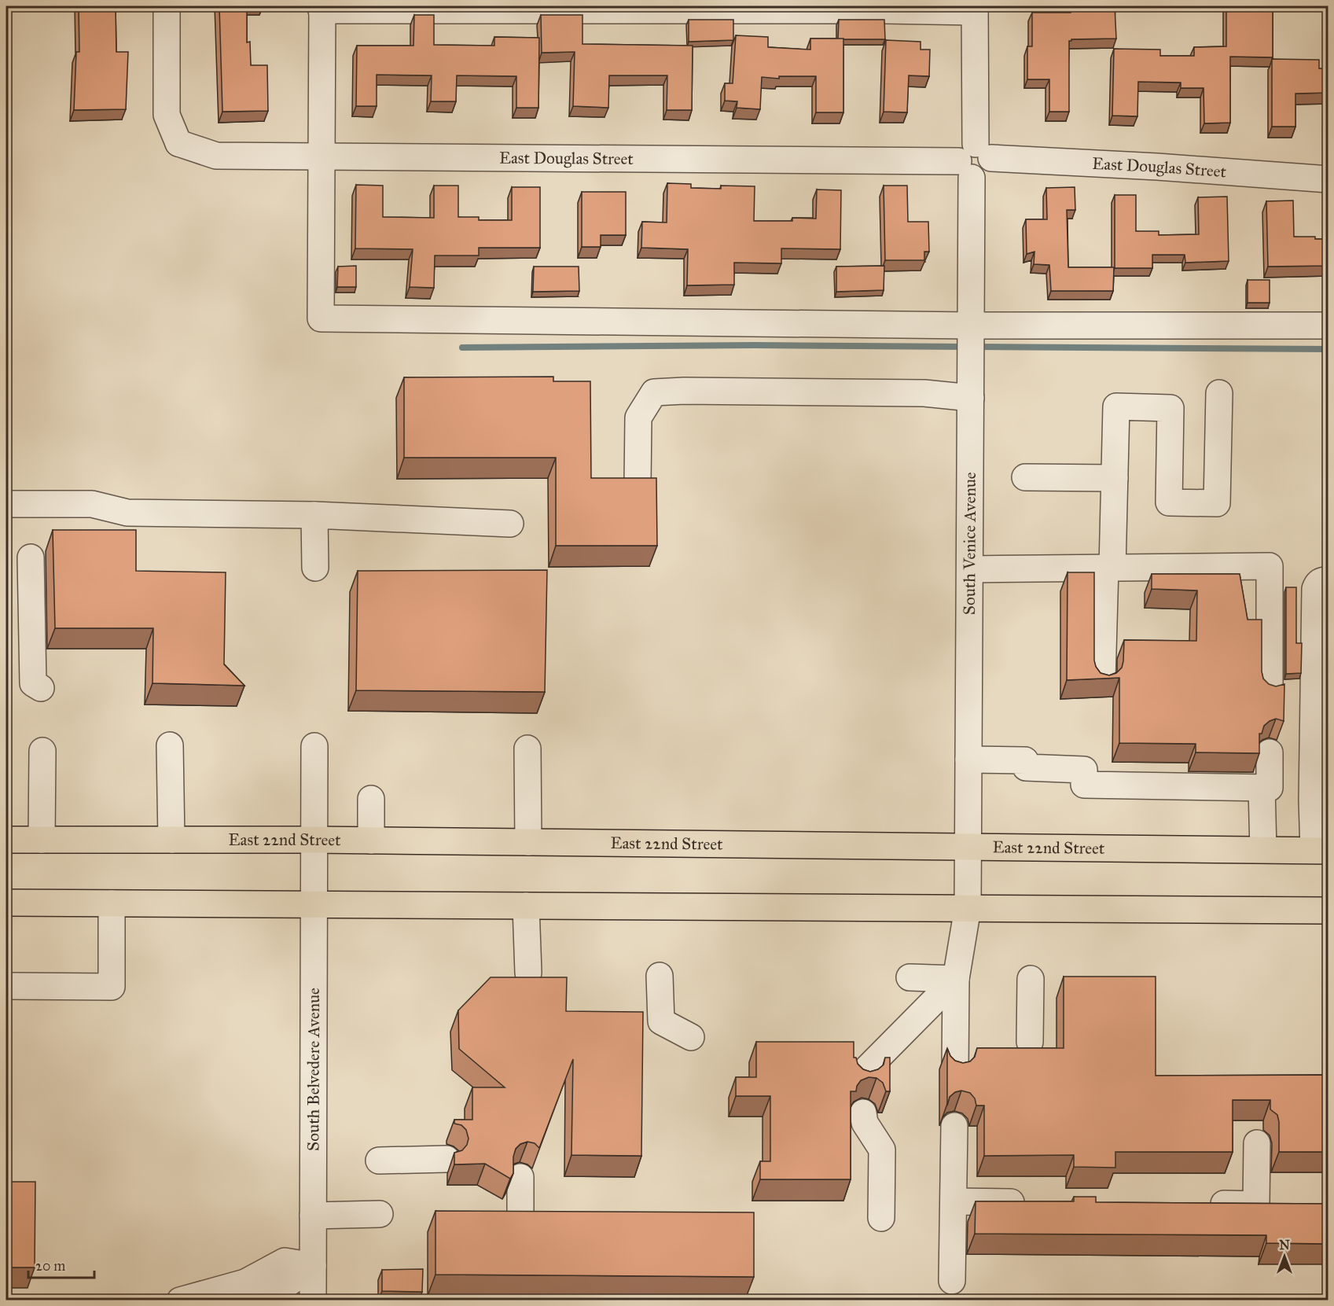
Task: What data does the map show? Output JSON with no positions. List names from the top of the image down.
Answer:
{
  "streets": {
    "main road": ["East 22nd Street"],
    "street": ["East Douglas Street", "South Venice Avenue", "South Belvedere Avenue"]
  },
  "crossings": [
    ["East Douglas Street", "South Venice Avenue"],
    ["South Venice Avenue", "East 22nd Street"],
    ["East 22nd Street", "South Belvedere Avenue"]
  ],
  "scale_bar": "20 m",
  "north": "top"
}
